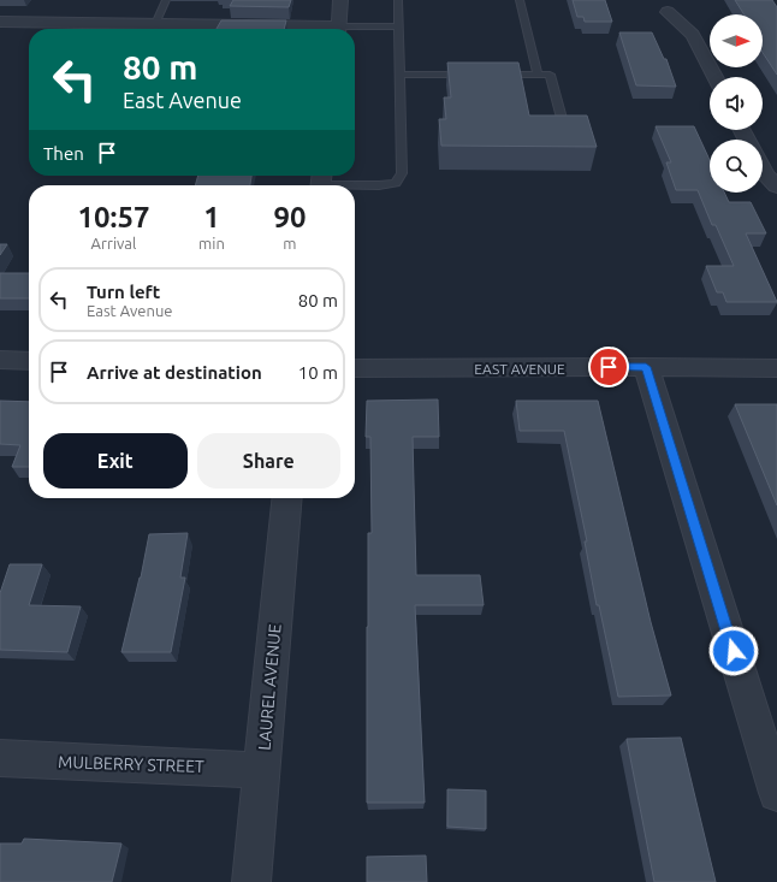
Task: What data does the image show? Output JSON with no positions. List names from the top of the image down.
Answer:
{
  "streets": {
    "street": ["EAST AVENUE", "LAUREL AVENUE", "MULBERRY STREET"]
  },
  "crossings": [
    ["LAUREL AVENUE", "MULBERRY STREET"]
  ],
  "north": "right",
  "page": {
    "turn": ["80 m", "East Avenue"],
    "then": "Then",
    "eta": [
      "10:57",
      "Arrival",
      "1",
      "min",
      "90",
      "m"
    ],
    "list": [
      {
        "name": "Turn left",
        "note": "East Avenue",
        "value": "80 m"
      },
      {
        "name": "Arrive at destination",
        "value": "10 m"
      }
    ],
    "buttons": ["Exit", "Share"]
  }
}
